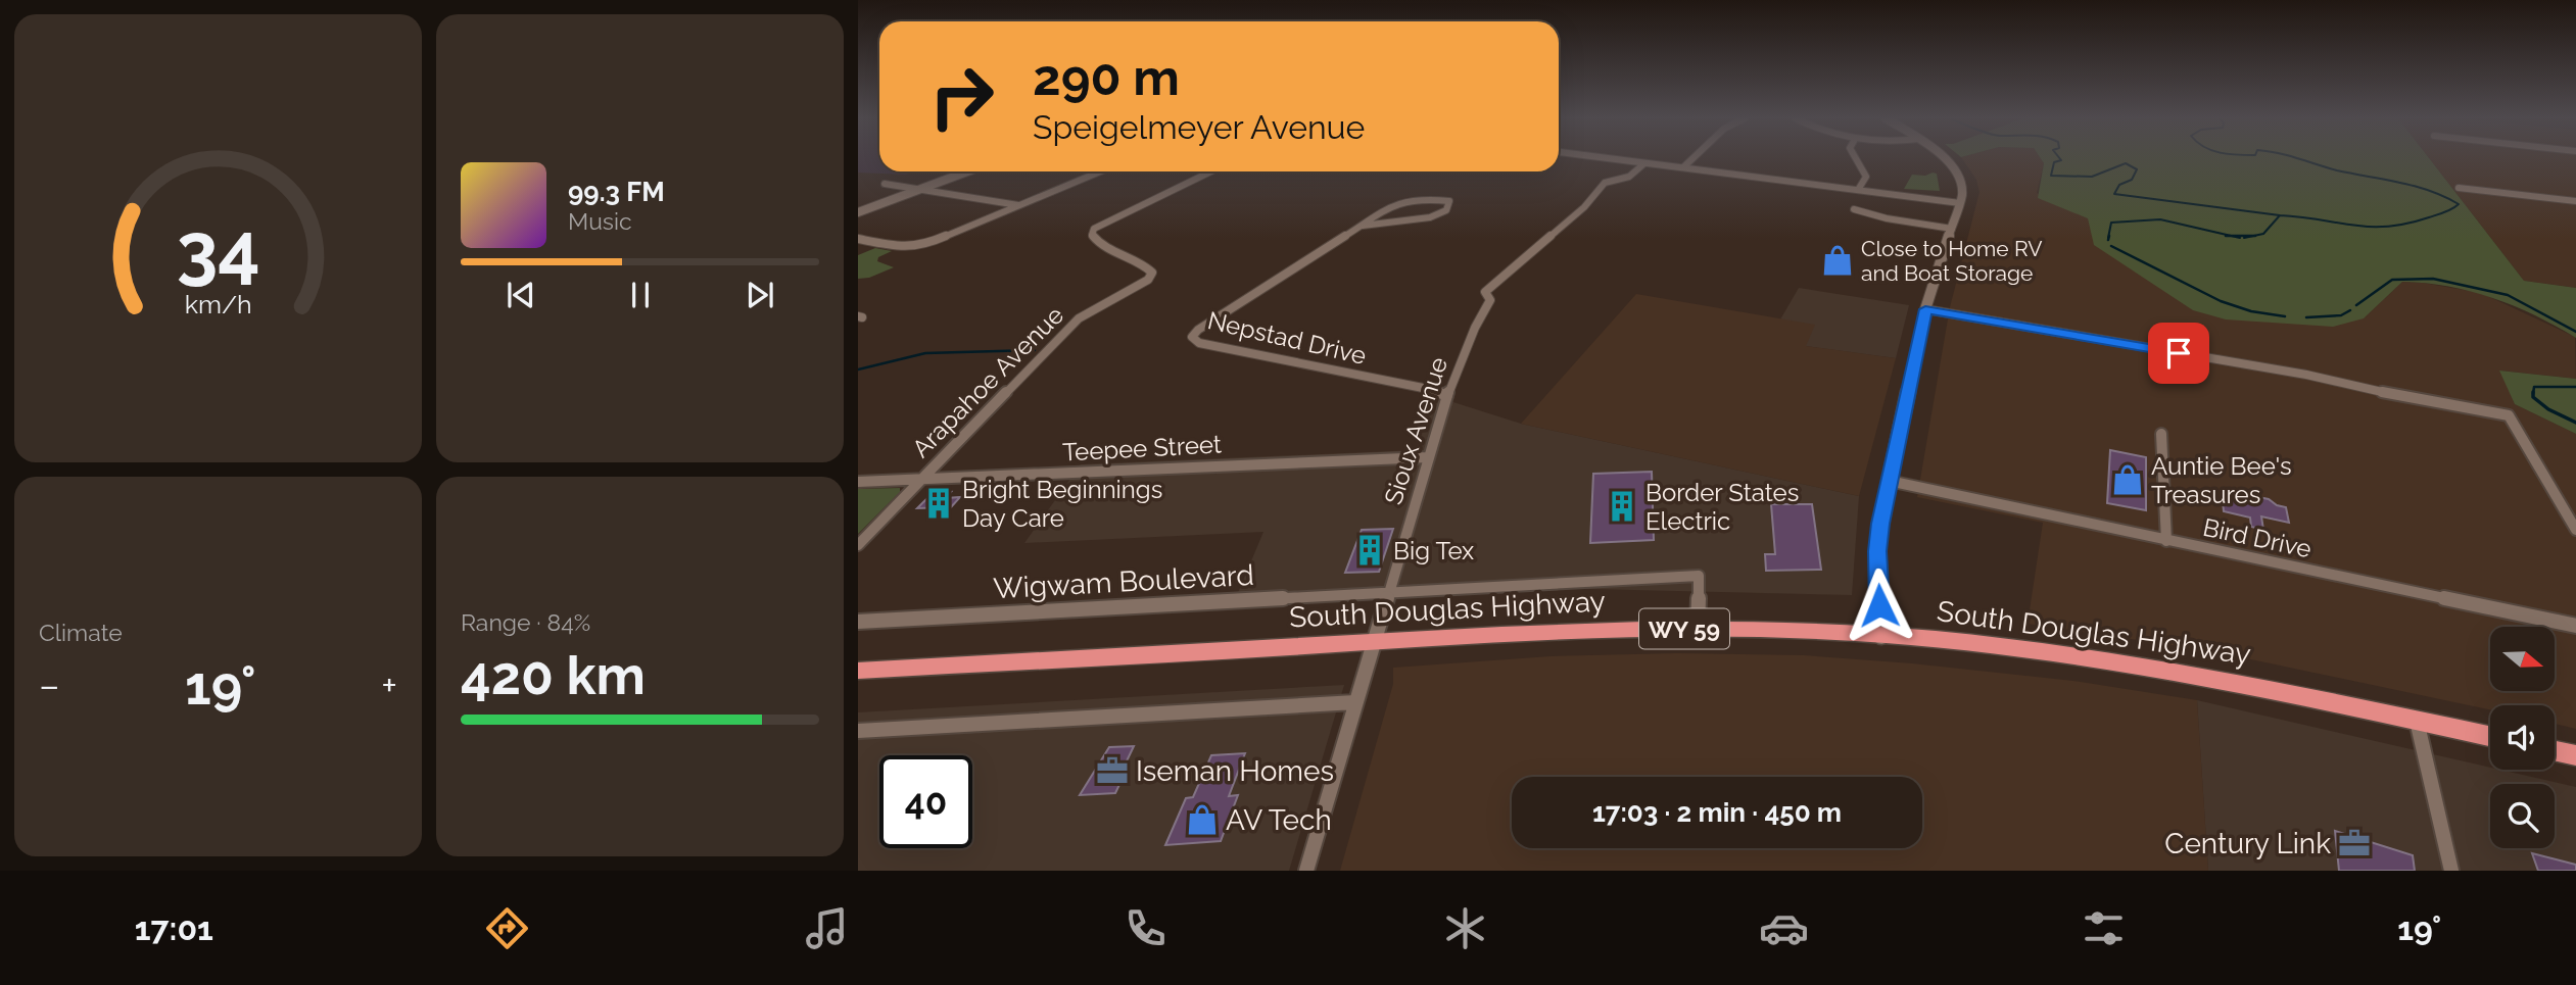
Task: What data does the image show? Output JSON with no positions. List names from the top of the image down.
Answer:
{
  "streets": {
    "highway": ["South Douglas Highway", "WY 59"],
    "street": [
      "Nepstad Drive",
      "Arapahoe Avenue",
      "Sioux Avenue",
      "Teepee Street",
      "Bird Drive",
      "Wigwam Boulevard"
    ]
  },
  "crossings": [
    ["Nepstad Drive", "Sioux Avenue"],
    ["Arapahoe Avenue", "Teepee Street"],
    ["Sioux Avenue", "Teepee Street"],
    ["Sioux Avenue", "Wigwam Boulevard"],
    ["Sioux Avenue", "South Douglas Highway"],
    ["Wigwam Boulevard", "South Douglas Highway"]
  ],
  "places": {
    "shop": ["Close to Home RV and Boat Storage", "Auntie Bee's Treasures", "AV Tech"],
    "building": ["Bright Beginnings Day Care", "Border States Electric", "Big Tex"],
    "office": ["Iseman Homes", "Century Link"]
  },
  "north": "right",
  "page": {
    "turn": ["290 m", "Speigelmeyer Avenue"],
    "song": ["99.3 FM", "Music"],
    "tile": [
      "Climate",
      ["Range · 84%", "420 km"]
    ],
    "heat": ["−", "19°", "+"],
    "limit": "40",
    "trip": "17:03 · 2 min · 450 m",
    "tabs": ["17:01", "19°"],
    "gauge": ["34", "km/h"]
  }
}
